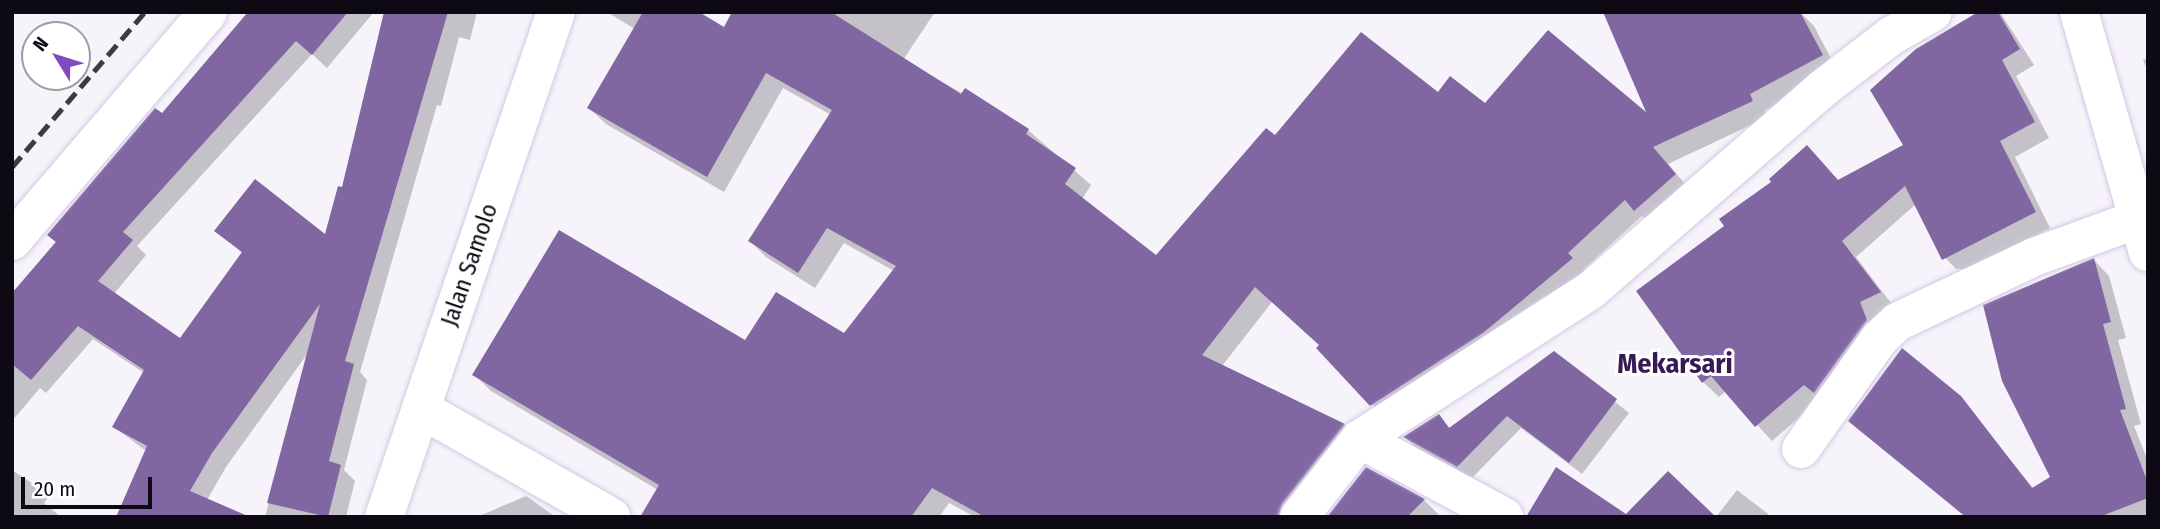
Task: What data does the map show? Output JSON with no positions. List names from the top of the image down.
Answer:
{
  "streets": {
    "street": ["Jalan Samolo"]
  },
  "districts": ["Mekarsari"],
  "scale_bar": "20 m",
  "north": "top left"
}
